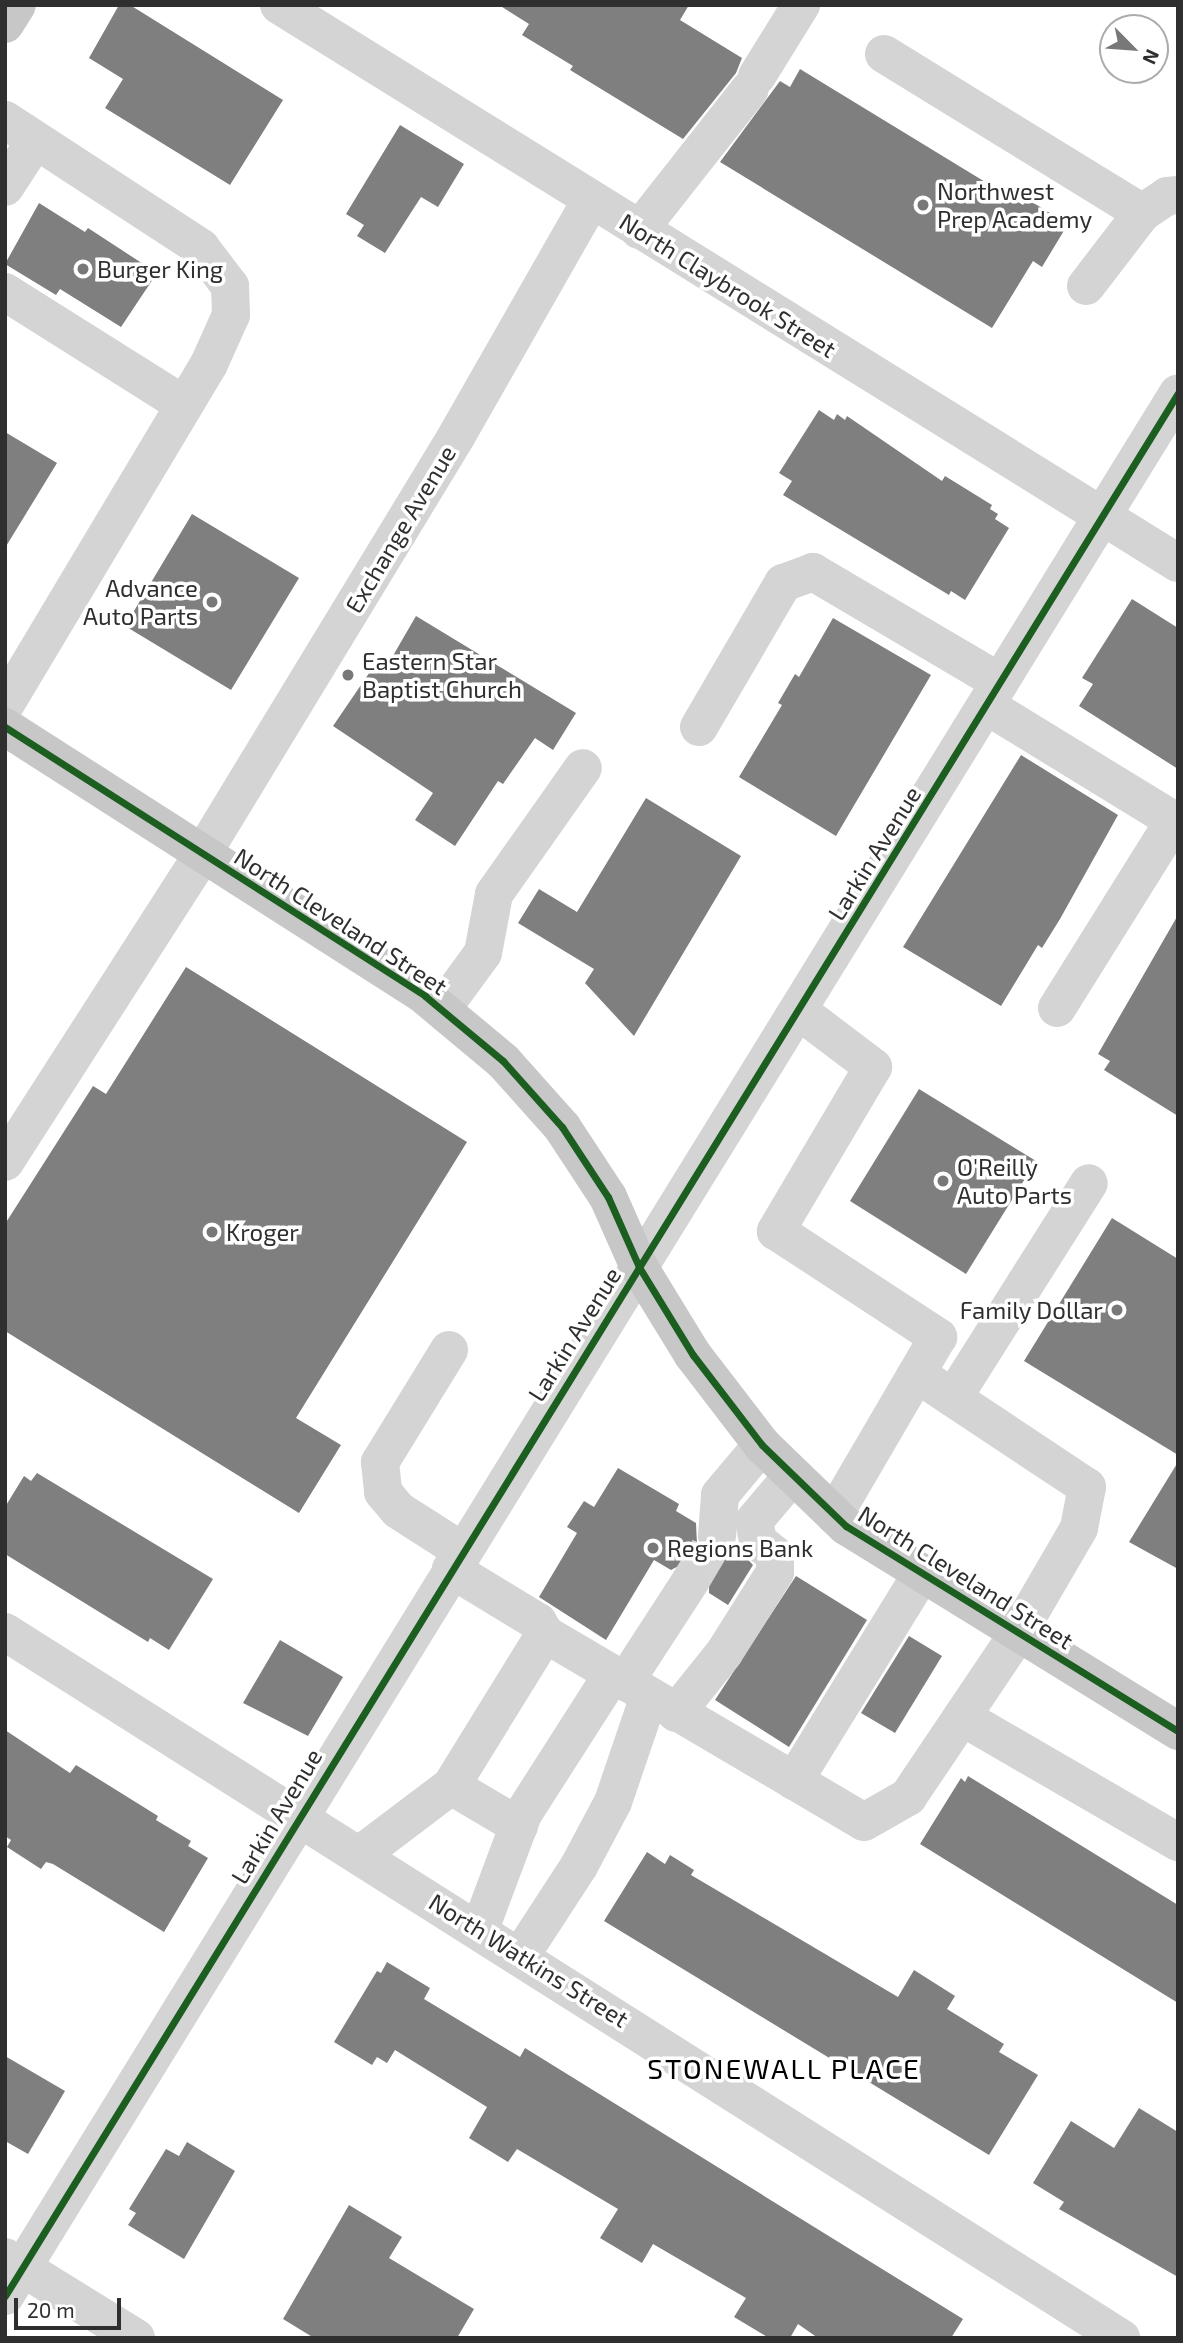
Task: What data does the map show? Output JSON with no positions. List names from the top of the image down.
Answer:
{
  "streets": {
    "main road": ["North Cleveland Street"],
    "street": [
      "North Claybrook Street",
      "Exchange Avenue",
      "Larkin Avenue",
      "North Watkins Street"
    ]
  },
  "crossings": [
    ["North Claybrook Street", "Exchange Avenue"],
    ["North Claybrook Street", "Larkin Avenue"],
    ["Exchange Avenue", "North Cleveland Street"],
    ["Larkin Avenue", "North Cleveland Street"],
    ["Larkin Avenue", "North Watkins Street"]
  ],
  "districts": ["STONEWALL PLACE"],
  "places": [
    "Northwest Prep Academy",
    "Burger King",
    "Advance Auto Parts",
    "Eastern Star Baptist Church",
    "O'Reilly Auto Parts",
    "Kroger",
    "Family Dollar",
    "Regions Bank"
  ],
  "scale_bar": "20 m",
  "north": "bottom right"
}
